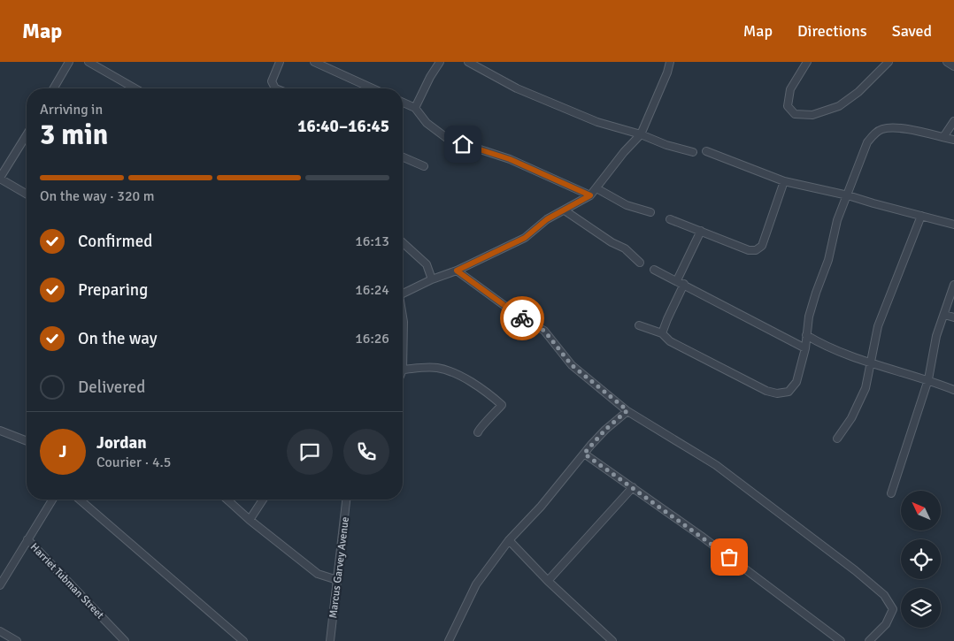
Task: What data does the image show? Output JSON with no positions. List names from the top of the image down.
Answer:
{
  "streets": {
    "street": ["Marcus Garvey Avenue", "Harriet Tubman Street"]
  },
  "north": "top left",
  "page": {
    "header": "Map",
    "nav": ["Map", "Directions", "Saved"],
    "heading": ["3 min", "Arriving in", "16:40–16:45"],
    "panel": ["Jordan", "Courier · 4.5"],
    "bar": "On the way · 320 m",
    "list": [
      ["Confirmed", "16:13"],
      ["Preparing", "16:24"],
      ["On the way", "16:26"],
      "Delivered"
    ],
    "round": "J"
  }
}
